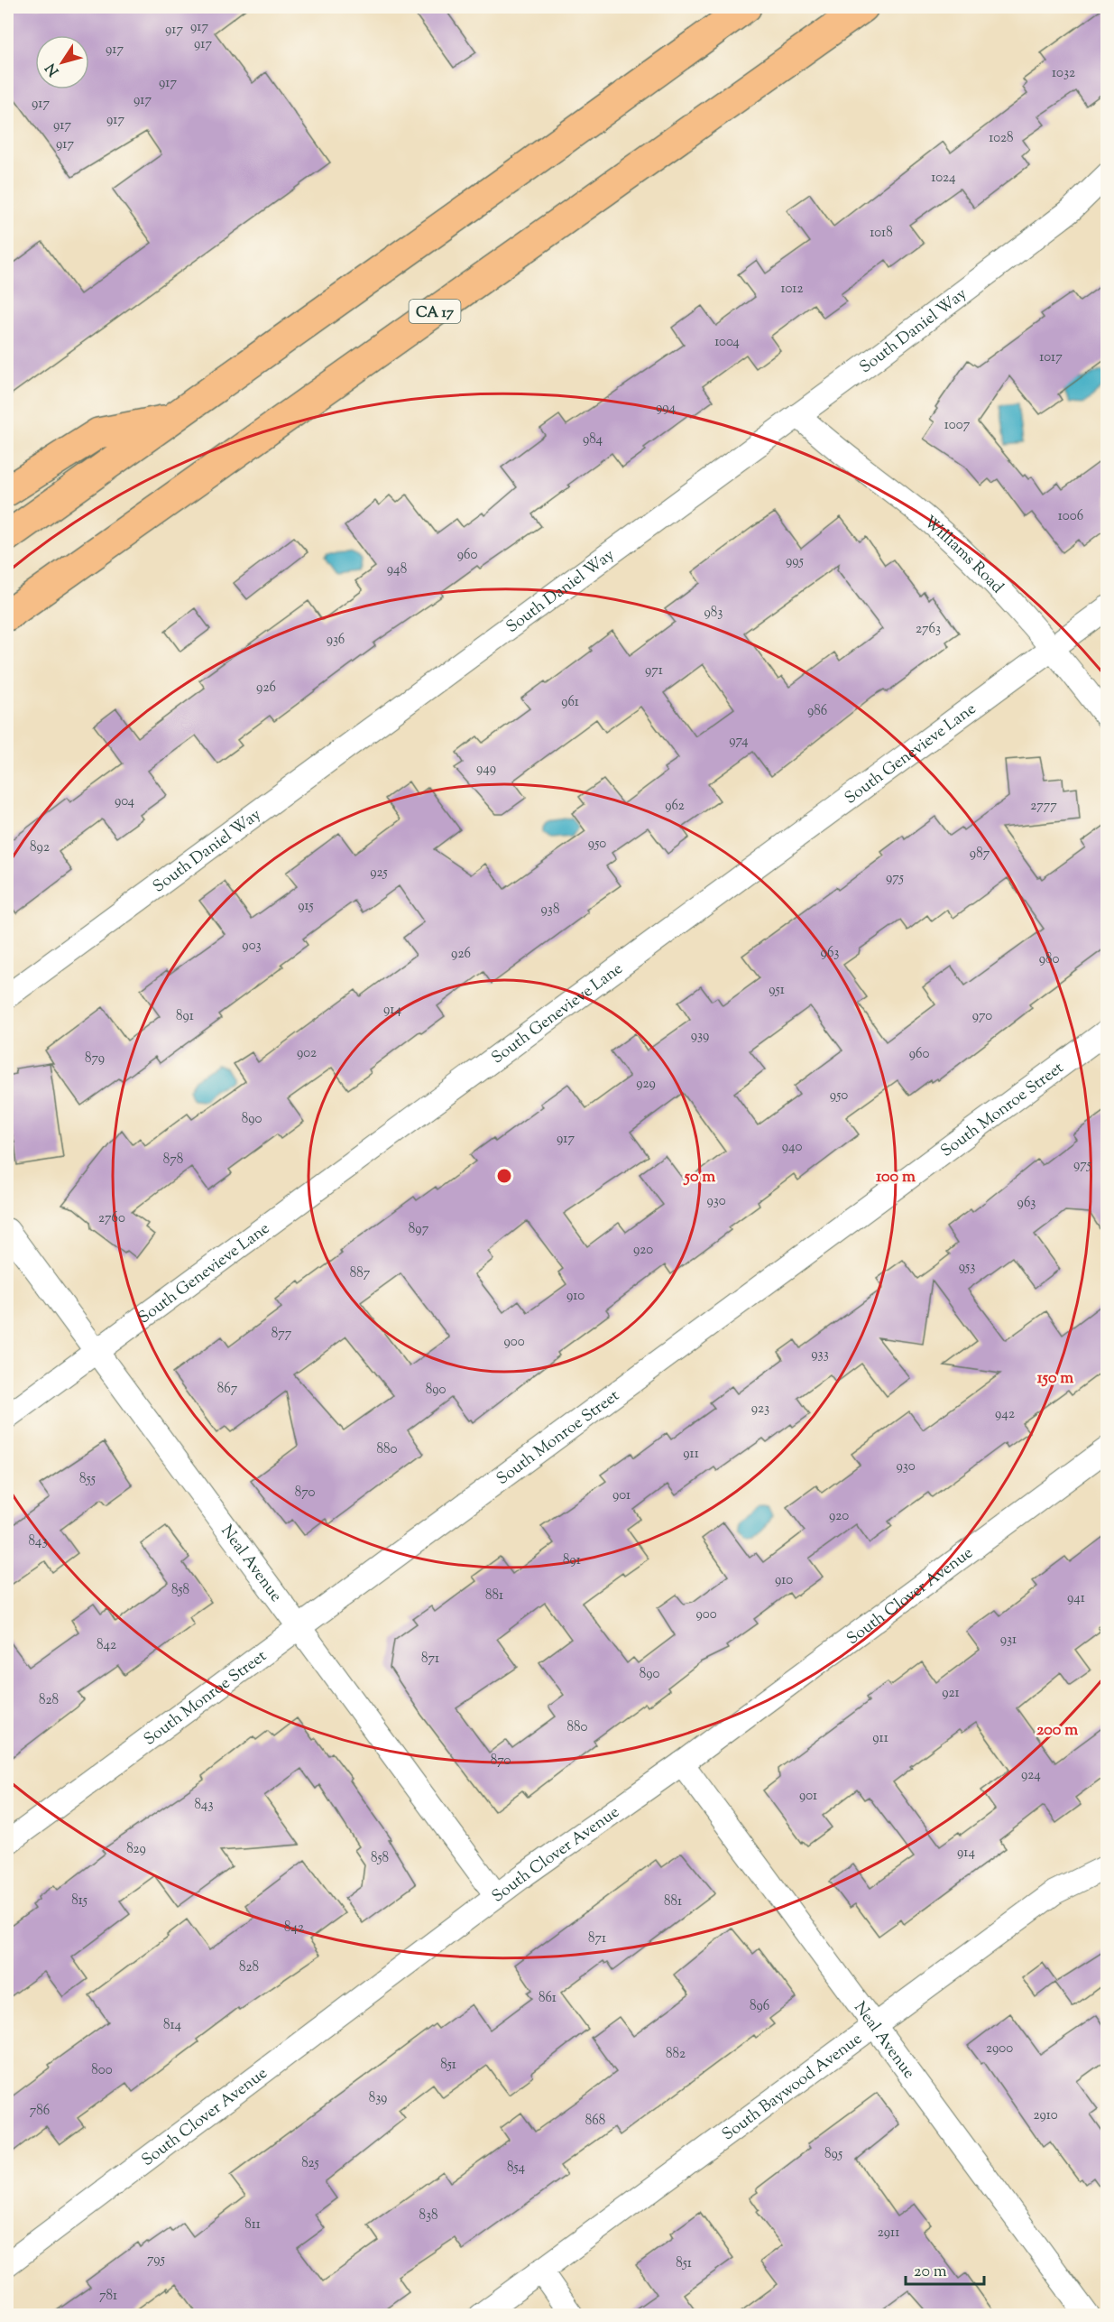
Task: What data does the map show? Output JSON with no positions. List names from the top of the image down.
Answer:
{
  "streets": {
    "highway": ["CA 17"],
    "street": [
      "South Daniel Way",
      "Williams Road",
      "South Genevieve Lane",
      "South Monroe Street",
      "Neal Avenue",
      "South Clover Avenue",
      "South Baywood Avenue"
    ]
  },
  "crossings": [
    ["South Daniel Way", "Williams Road"],
    ["Williams Road", "South Genevieve Lane"],
    ["South Genevieve Lane", "Neal Avenue"],
    ["South Monroe Street", "Neal Avenue"],
    ["Neal Avenue", "South Clover Avenue"],
    ["Neal Avenue", "South Baywood Avenue"]
  ],
  "house_numbers": [
    "917",
    "917",
    "917",
    "917",
    "1032",
    "917",
    "917",
    "917",
    "917",
    "917",
    "1028",
    "917",
    "1024",
    "1018",
    "1012",
    "1004",
    "1017",
    "994",
    "1007",
    "984",
    "1006",
    "960",
    "995",
    "948",
    "983",
    "2763",
    "936",
    "971",
    "926",
    "961",
    "986",
    "974",
    "949",
    "904",
    "962",
    "2777",
    "950",
    "892",
    "987",
    "925",
    "975",
    "915",
    "938",
    "903",
    "963",
    "926",
    "980",
    "951",
    "914",
    "891",
    "970",
    "939",
    "902",
    "960",
    "879",
    "929",
    "950",
    "890",
    "917",
    "940",
    "878",
    "975",
    "930",
    "963",
    "2760",
    "897",
    "920",
    "953",
    "887",
    "910",
    "877",
    "900",
    "933",
    "867",
    "890",
    "923",
    "942",
    "880",
    "911",
    "930",
    "855",
    "870",
    "901",
    "920",
    "843",
    "891",
    "910",
    "858",
    "881",
    "941",
    "900",
    "931",
    "842",
    "871",
    "890",
    "921",
    "828",
    "880",
    "911",
    "870",
    "924",
    "901",
    "843",
    "829",
    "914",
    "858",
    "815",
    "881",
    "842",
    "871",
    "828",
    "861",
    "896",
    "814",
    "2900",
    "882",
    "851",
    "800",
    "839",
    "786",
    "2910",
    "868",
    "895",
    "825",
    "854",
    "838",
    "811",
    "2911",
    "795",
    "851",
    "781"
  ],
  "scale_bar": "20 m",
  "north": "bottom left",
  "rings": [
    "50 m",
    "100 m",
    "150 m",
    "200 m"
  ]
}
